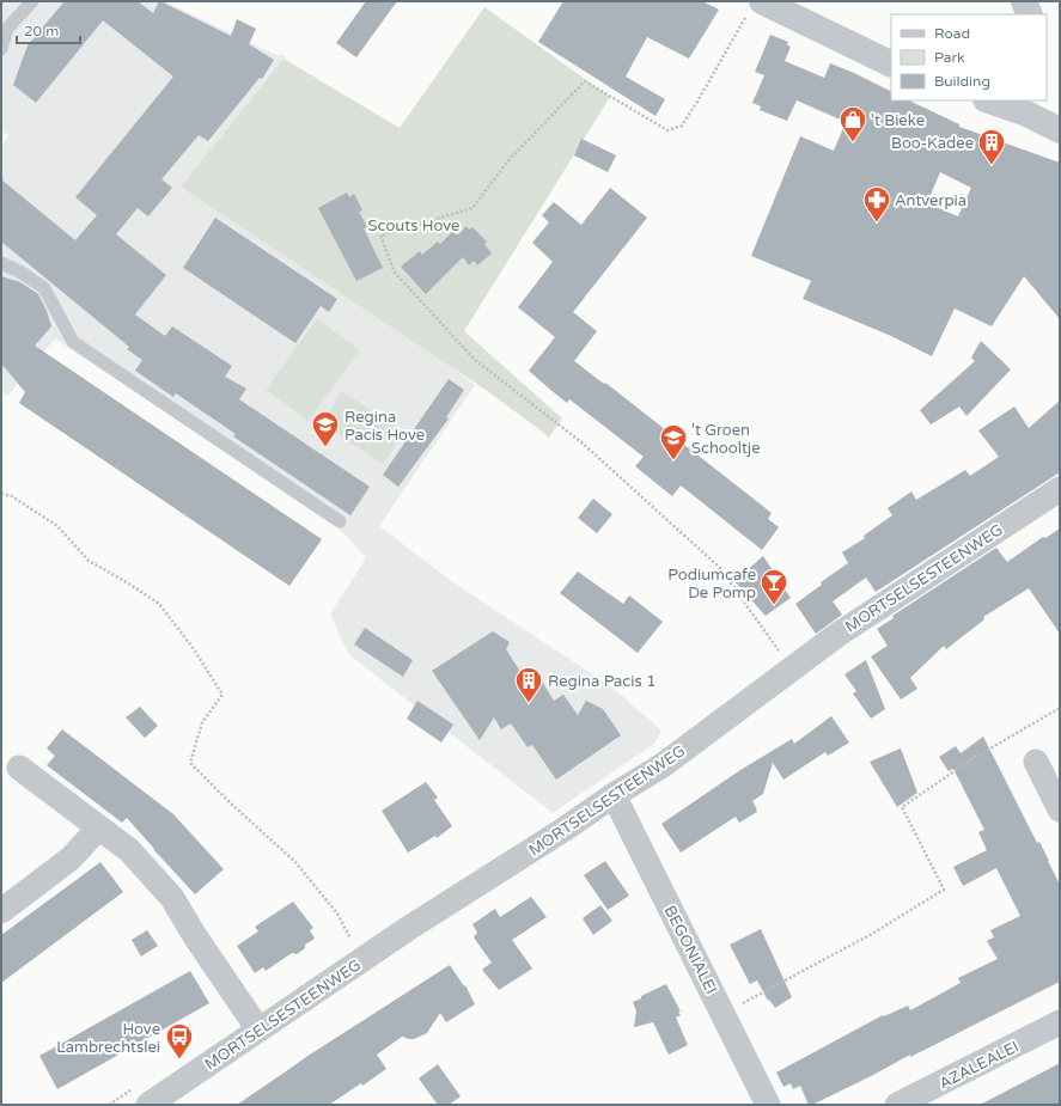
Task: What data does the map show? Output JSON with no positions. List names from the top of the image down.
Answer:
{
  "streets": {
    "street": ["MORTSELSESTEENWEG", "BEGONIALEI", "AZALEALEI"]
  },
  "crossings": [
    ["MORTSELSESTEENWEG", "BEGONIALEI"]
  ],
  "parks": ["Scouts Hove"],
  "places": {
    "shop": ["'t Bieke"],
    "building": ["Boo-Kadee", "Regina Pacis 1"],
    "pharmacy": ["Antverpia"],
    "school or university": ["Regina Pacis Hove", "'t Groen Schooltje"],
    "bar": ["Podiumcafe De Pomp"],
    "bus stop": ["Hove Lambrechtslei"]
  },
  "legend": ["Road", "Park", "Building"],
  "scale_bar": "20 m"
}
